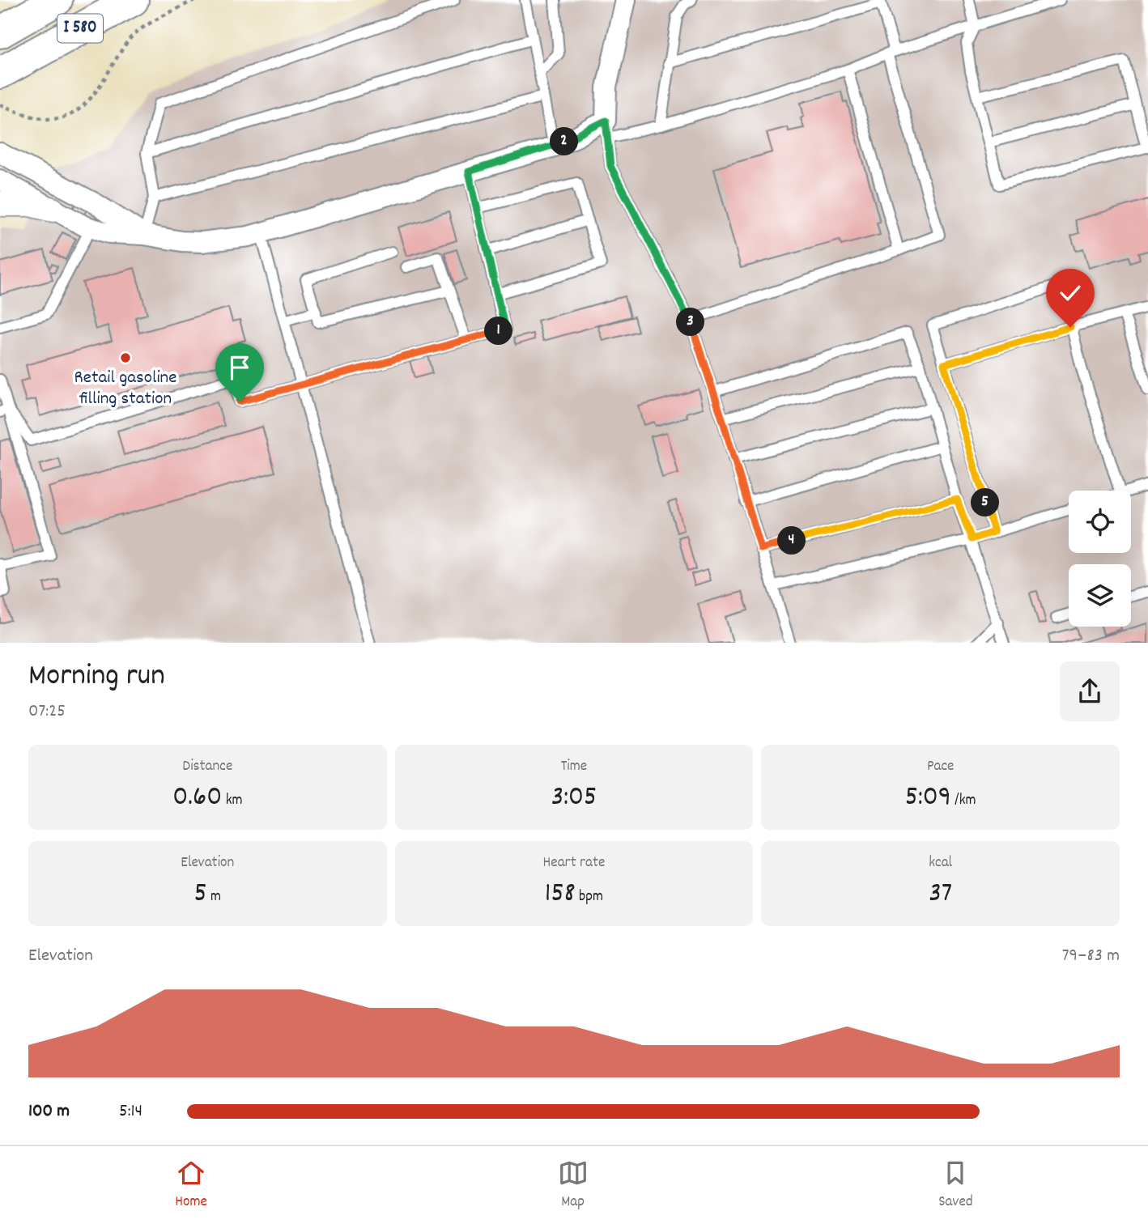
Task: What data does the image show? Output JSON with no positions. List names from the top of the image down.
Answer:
{
  "streets": {
    "highway": ["I 580"]
  },
  "places": ["Retail gasoline filling station"],
  "page": {
    "pins": [
      "2",
      "3",
      "1",
      "5",
      "4"
    ],
    "heading": ["Morning run", "07:25"],
    "stats": [
      ["Distance", "0.60 km"],
      ["Time", "3:05"],
      ["Pace", "5:09 /km"],
      ["Elevation", "5 m"],
      ["Heart rate", "158 bpm"],
      ["kcal", "37"]
    ],
    "chart": ["Elevation", "79–83 m"],
    "list": [
      {
        "name": "100 m",
        "note": "5:14"
      }
    ],
    "tabs": ["Home", "Map", "Saved"]
  }
}
